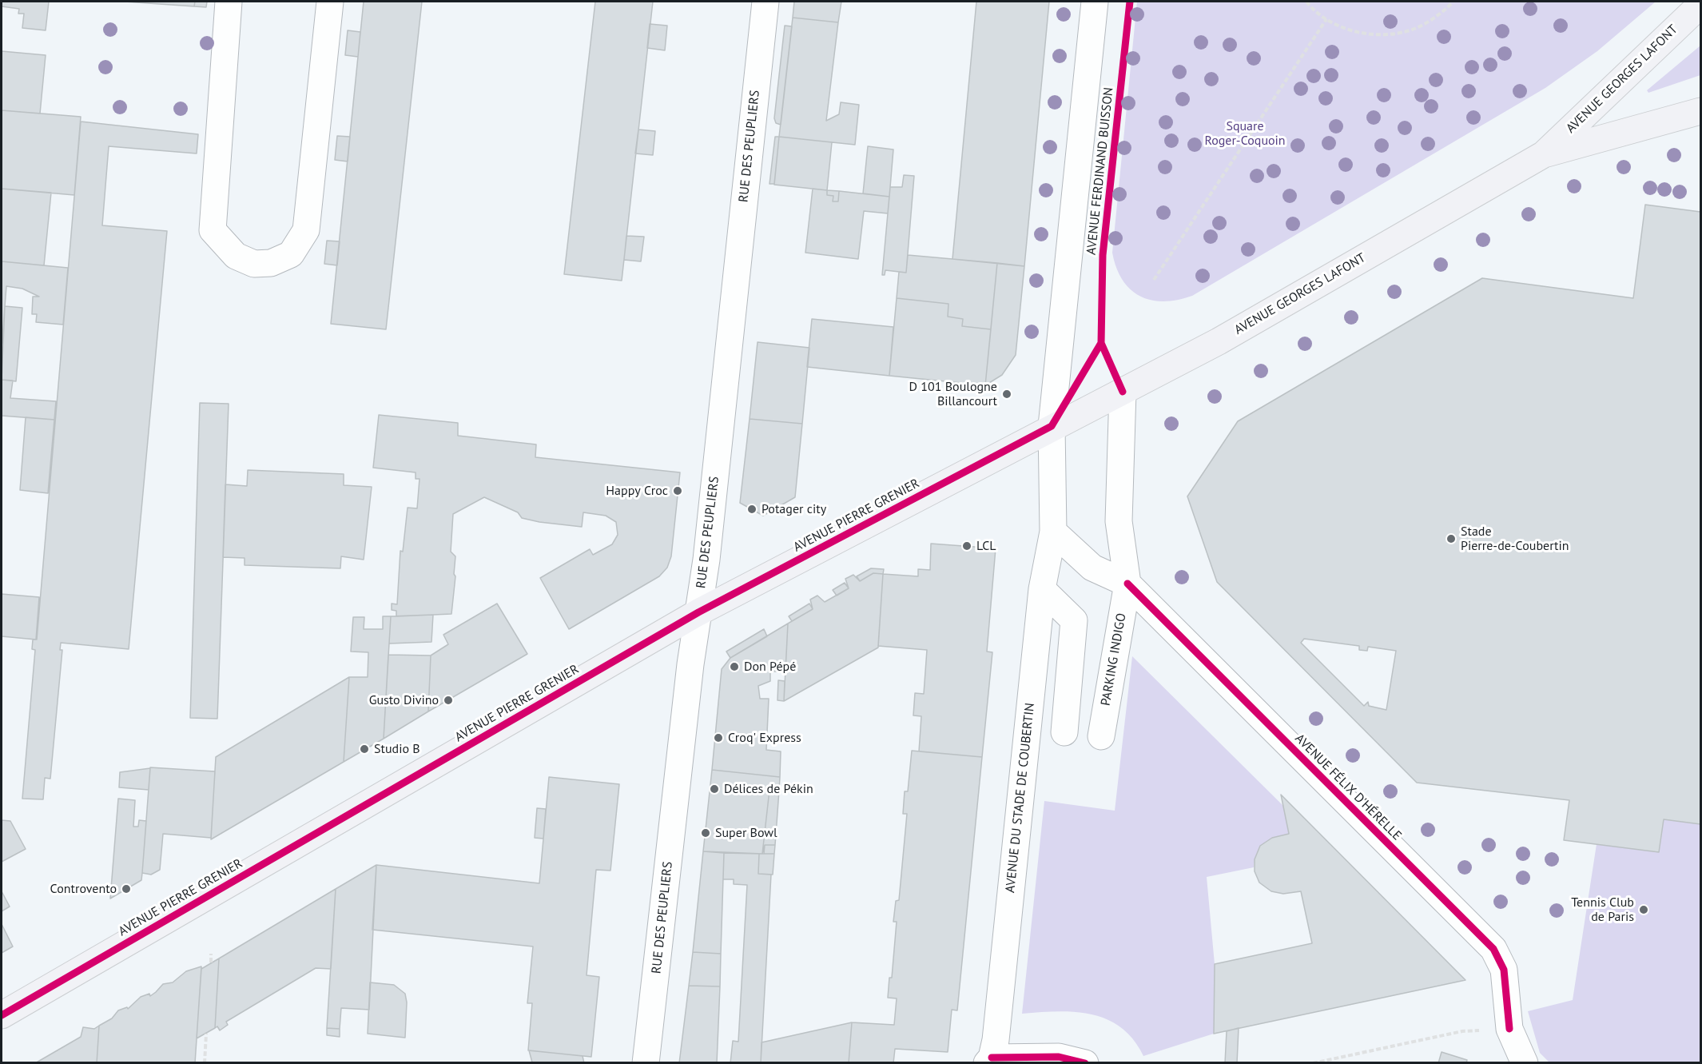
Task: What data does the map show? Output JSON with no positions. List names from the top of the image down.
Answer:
{
  "streets": {
    "main road": ["AVENUE GEORGES LAFONT", "AVENUE PIERRE GRENIER"],
    "street": [
      "RUE DES PEUPLIERS",
      "AVENUE FERDINAND BUISSON",
      "PARKING INDIGO",
      "AVENUE FÉLIX D'HÉRELLE",
      "AVENUE DU STADE DE COUBERTIN"
    ]
  },
  "crossings": [
    ["AVENUE GEORGES LAFONT", "AVENUE FERDINAND BUISSON"],
    ["AVENUE GEORGES LAFONT", "AVENUE PIERRE GRENIER"],
    ["RUE DES PEUPLIERS", "AVENUE PIERRE GRENIER"],
    ["AVENUE FERDINAND BUISSON", "AVENUE PIERRE GRENIER"],
    ["PARKING INDIGO", "AVENUE FÉLIX D'HÉRELLE"],
    ["AVENUE FÉLIX D'HÉRELLE", "AVENUE DU STADE DE COUBERTIN"]
  ],
  "parks": ["Square Roger-Coquoin"],
  "places": [
    "D 101 Boulogne Billancourt",
    "Happy Croc",
    "Potager city",
    "Stade Pierre-de-Coubertin",
    "LCL",
    "Don Pépé",
    "Gusto Divino",
    "Croq' Express",
    "Studio B",
    "Délices de Pékin",
    "Super Bowl",
    "Controvento",
    "Tennis Club de Paris"
  ]
}
